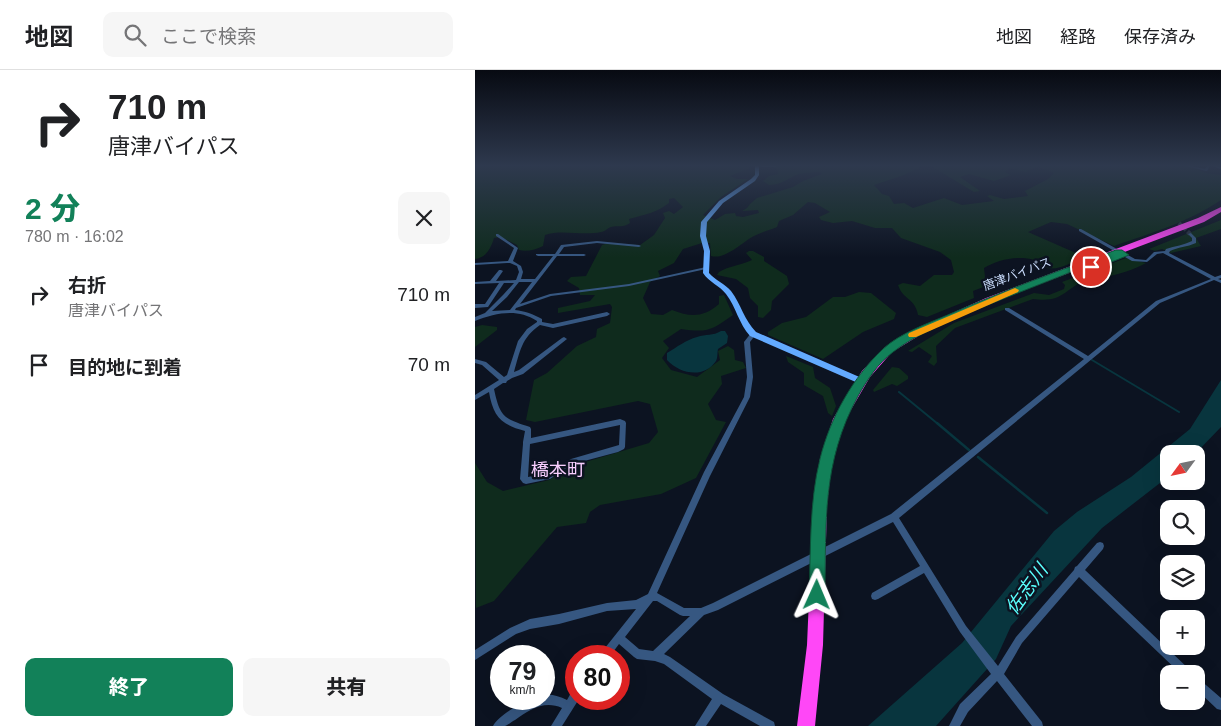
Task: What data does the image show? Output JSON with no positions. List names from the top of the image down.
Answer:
{
  "streets": {
    "highway": ["唐津バイパス"]
  },
  "districts": ["橋本町"],
  "water": ["佐志川"],
  "north": "bottom left",
  "page": {
    "header": "地図",
    "search": "ここで検索",
    "nav": ["地図", "経路", "保存済み"],
    "turn": ["710 m", "唐津バイパス"],
    "heading": ["2 分", "780 m · 16:02"],
    "list": [
      {
        "name": "右折",
        "note": "唐津バイパス",
        "value": "710 m"
      },
      {
        "name": "目的地に到着",
        "value": "70 m"
      }
    ],
    "map_buttons": ["+", "−"],
    "speed": "79 km/h",
    "limit": "80",
    "buttons": ["終了", "共有"]
  }
}
